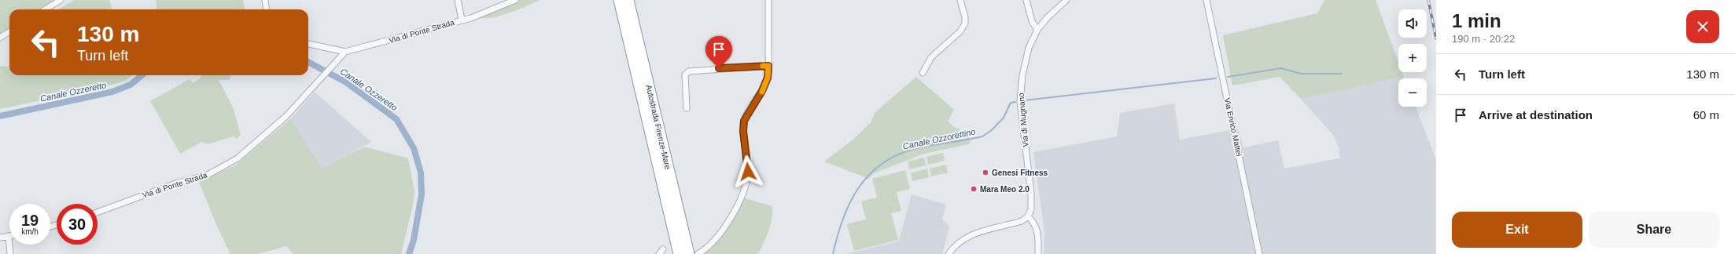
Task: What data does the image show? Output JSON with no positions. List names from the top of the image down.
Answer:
{
  "streets": {
    "highway": ["Autostrada Firenze-Mare"],
    "street": ["Via di Ponte Strada", "Via di Mugnano", "Via Enrico Mattei"]
  },
  "water": ["Canale Ozzeretto", "Canale Ozzorettino"],
  "places": ["Genesi Fitness", "Mara Meo 2.0"],
  "page": {
    "heading": ["1 min", "190 m · 20:22"],
    "map_buttons": ["+", "−"],
    "turn": ["130 m", "Turn left"],
    "list": [
      {
        "name": "Turn left",
        "value": "130 m"
      },
      {
        "name": "Arrive at destination",
        "value": "60 m"
      }
    ],
    "speed": "19 km/h",
    "limit": "30",
    "buttons": ["Exit", "Share"]
  }
}
